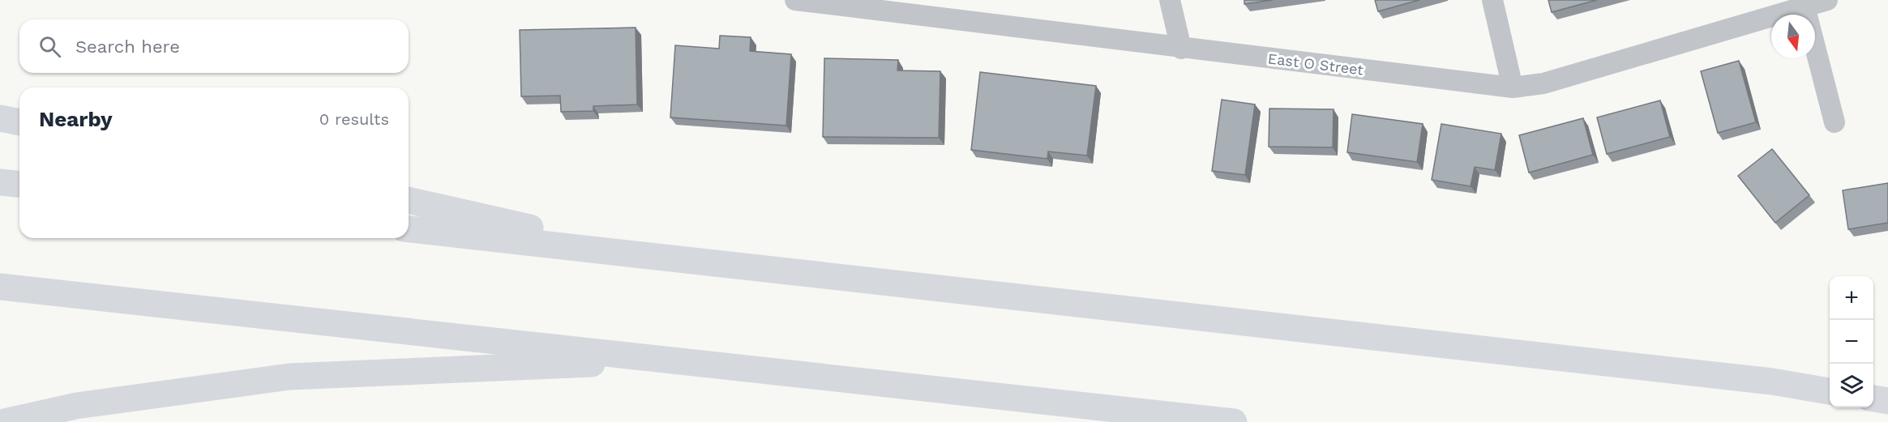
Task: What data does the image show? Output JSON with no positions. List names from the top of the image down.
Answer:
{
  "streets": {
    "street": ["East O Street"]
  },
  "north": "bottom",
  "page": {
    "search": "Search here",
    "heading": ["Nearby", "0 results"],
    "map_buttons": ["+", "−"]
  }
}
